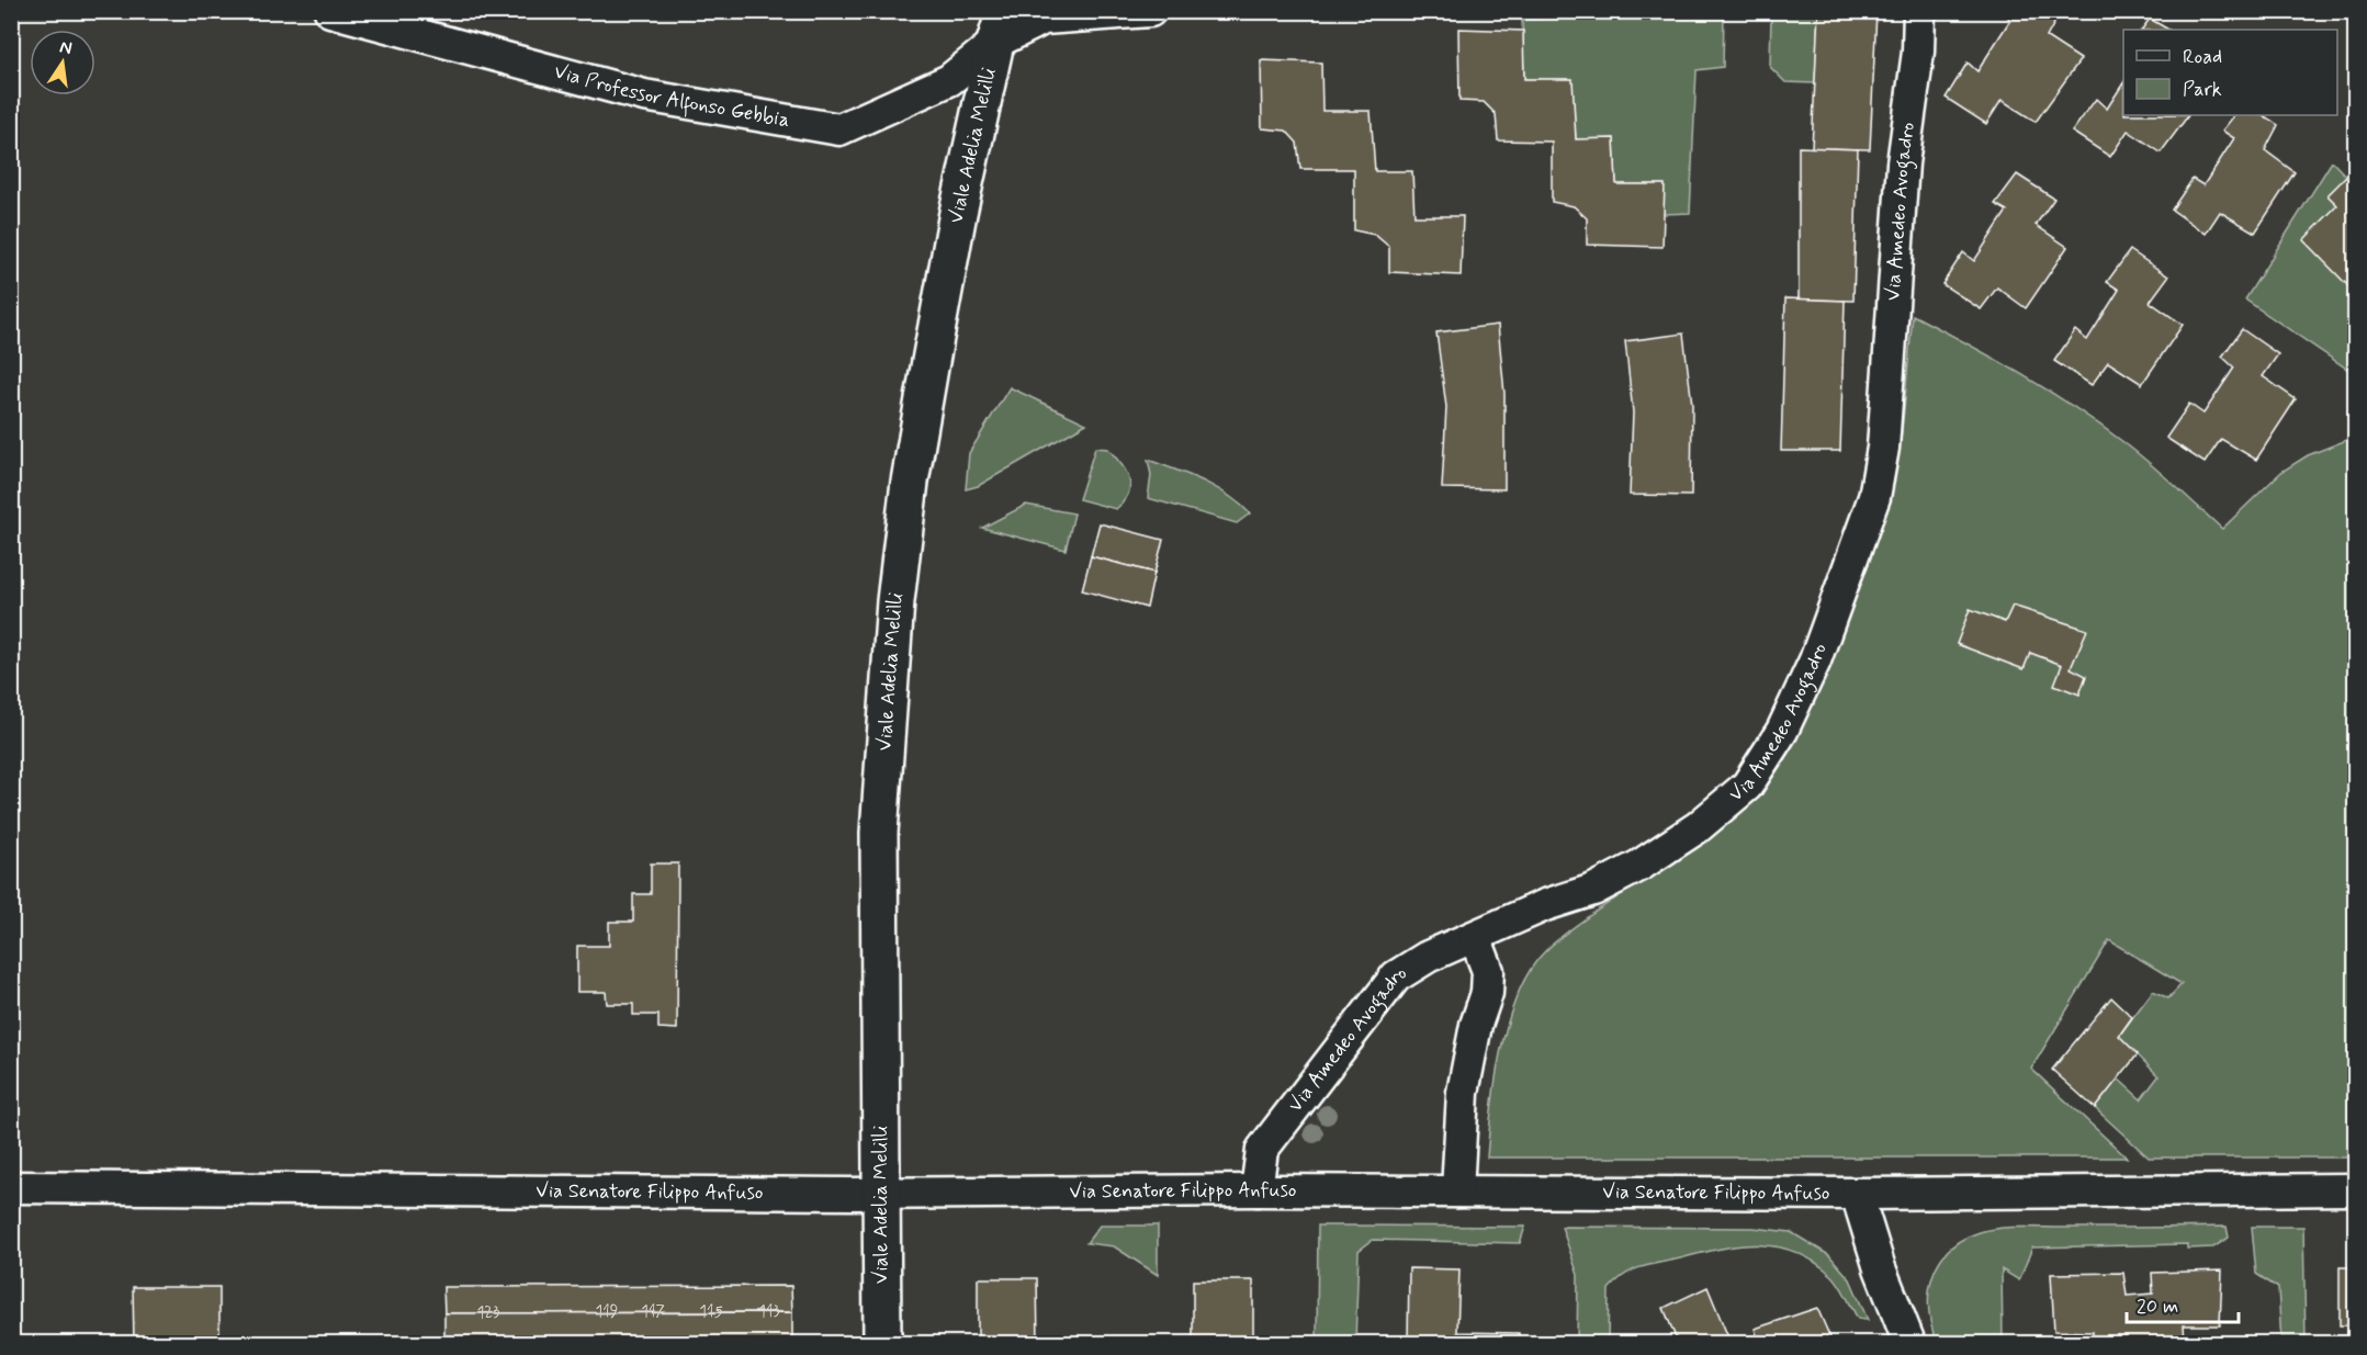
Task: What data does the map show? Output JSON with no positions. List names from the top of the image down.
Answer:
{
  "streets": {
    "street": [
      "Via Professor Alfonso Gebbia",
      "Viale Adelia Melilli",
      "Via Amedeo Avogadro",
      "Via Senatore Filippo Anfuso"
    ]
  },
  "crossings": [
    ["Via Professor Alfonso Gebbia", "Viale Adelia Melilli"],
    ["Viale Adelia Melilli", "Via Senatore Filippo Anfuso"],
    ["Via Amedeo Avogadro", "Via Senatore Filippo Anfuso"]
  ],
  "house_numbers": [
    "119",
    "117",
    "115",
    "113",
    "123"
  ],
  "legend": ["Road", "Park"],
  "scale_bar": "20 m",
  "north": "top"
}
